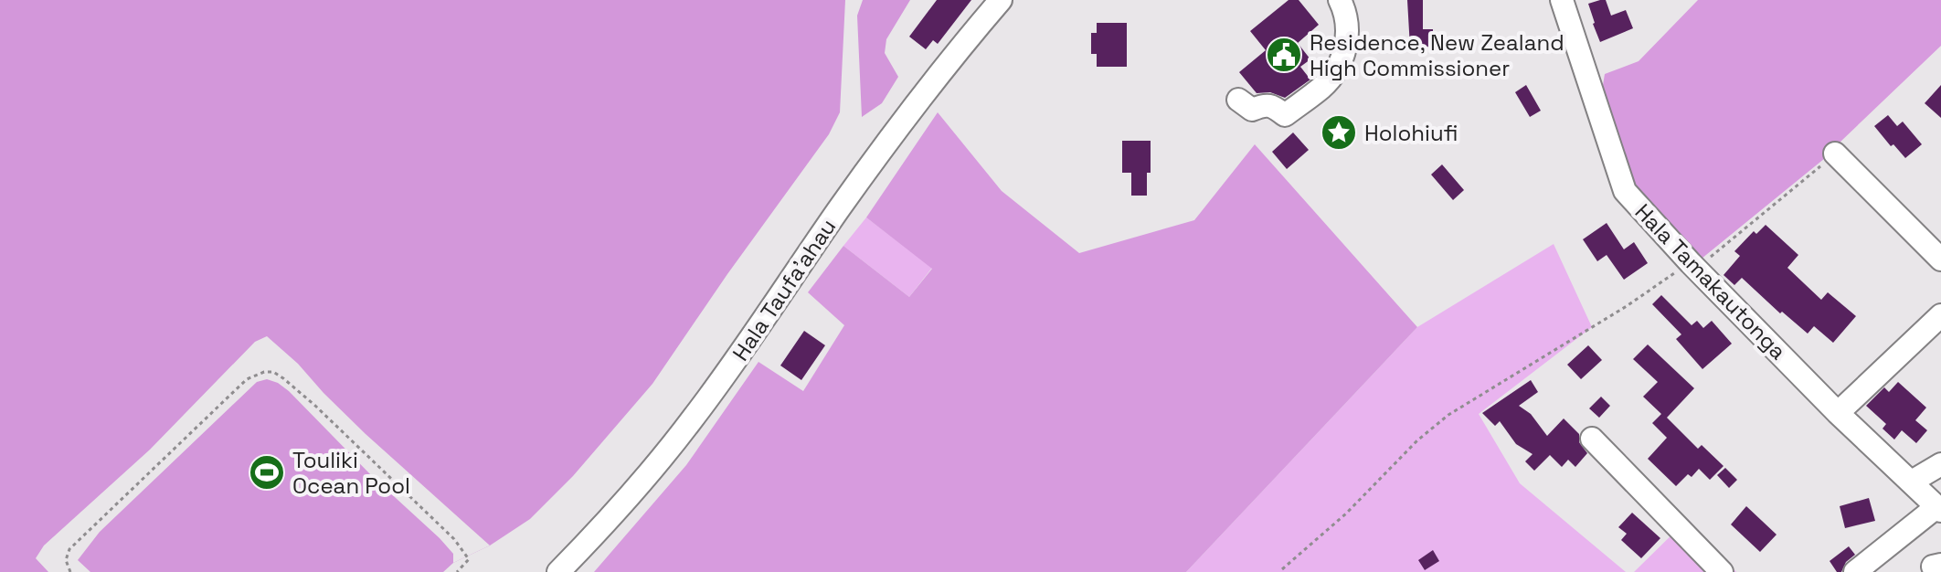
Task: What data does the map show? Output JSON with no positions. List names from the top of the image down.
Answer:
{
  "streets": {
    "street": ["Hala Tamakautonga", "Hala Taufa'ahau"]
  },
  "places": {
    "public building": ["Residence, New Zealand High Commissioner"],
    "place": ["Holohiufi"],
    "sports": ["Touliki Ocean Pool"]
  }
}
